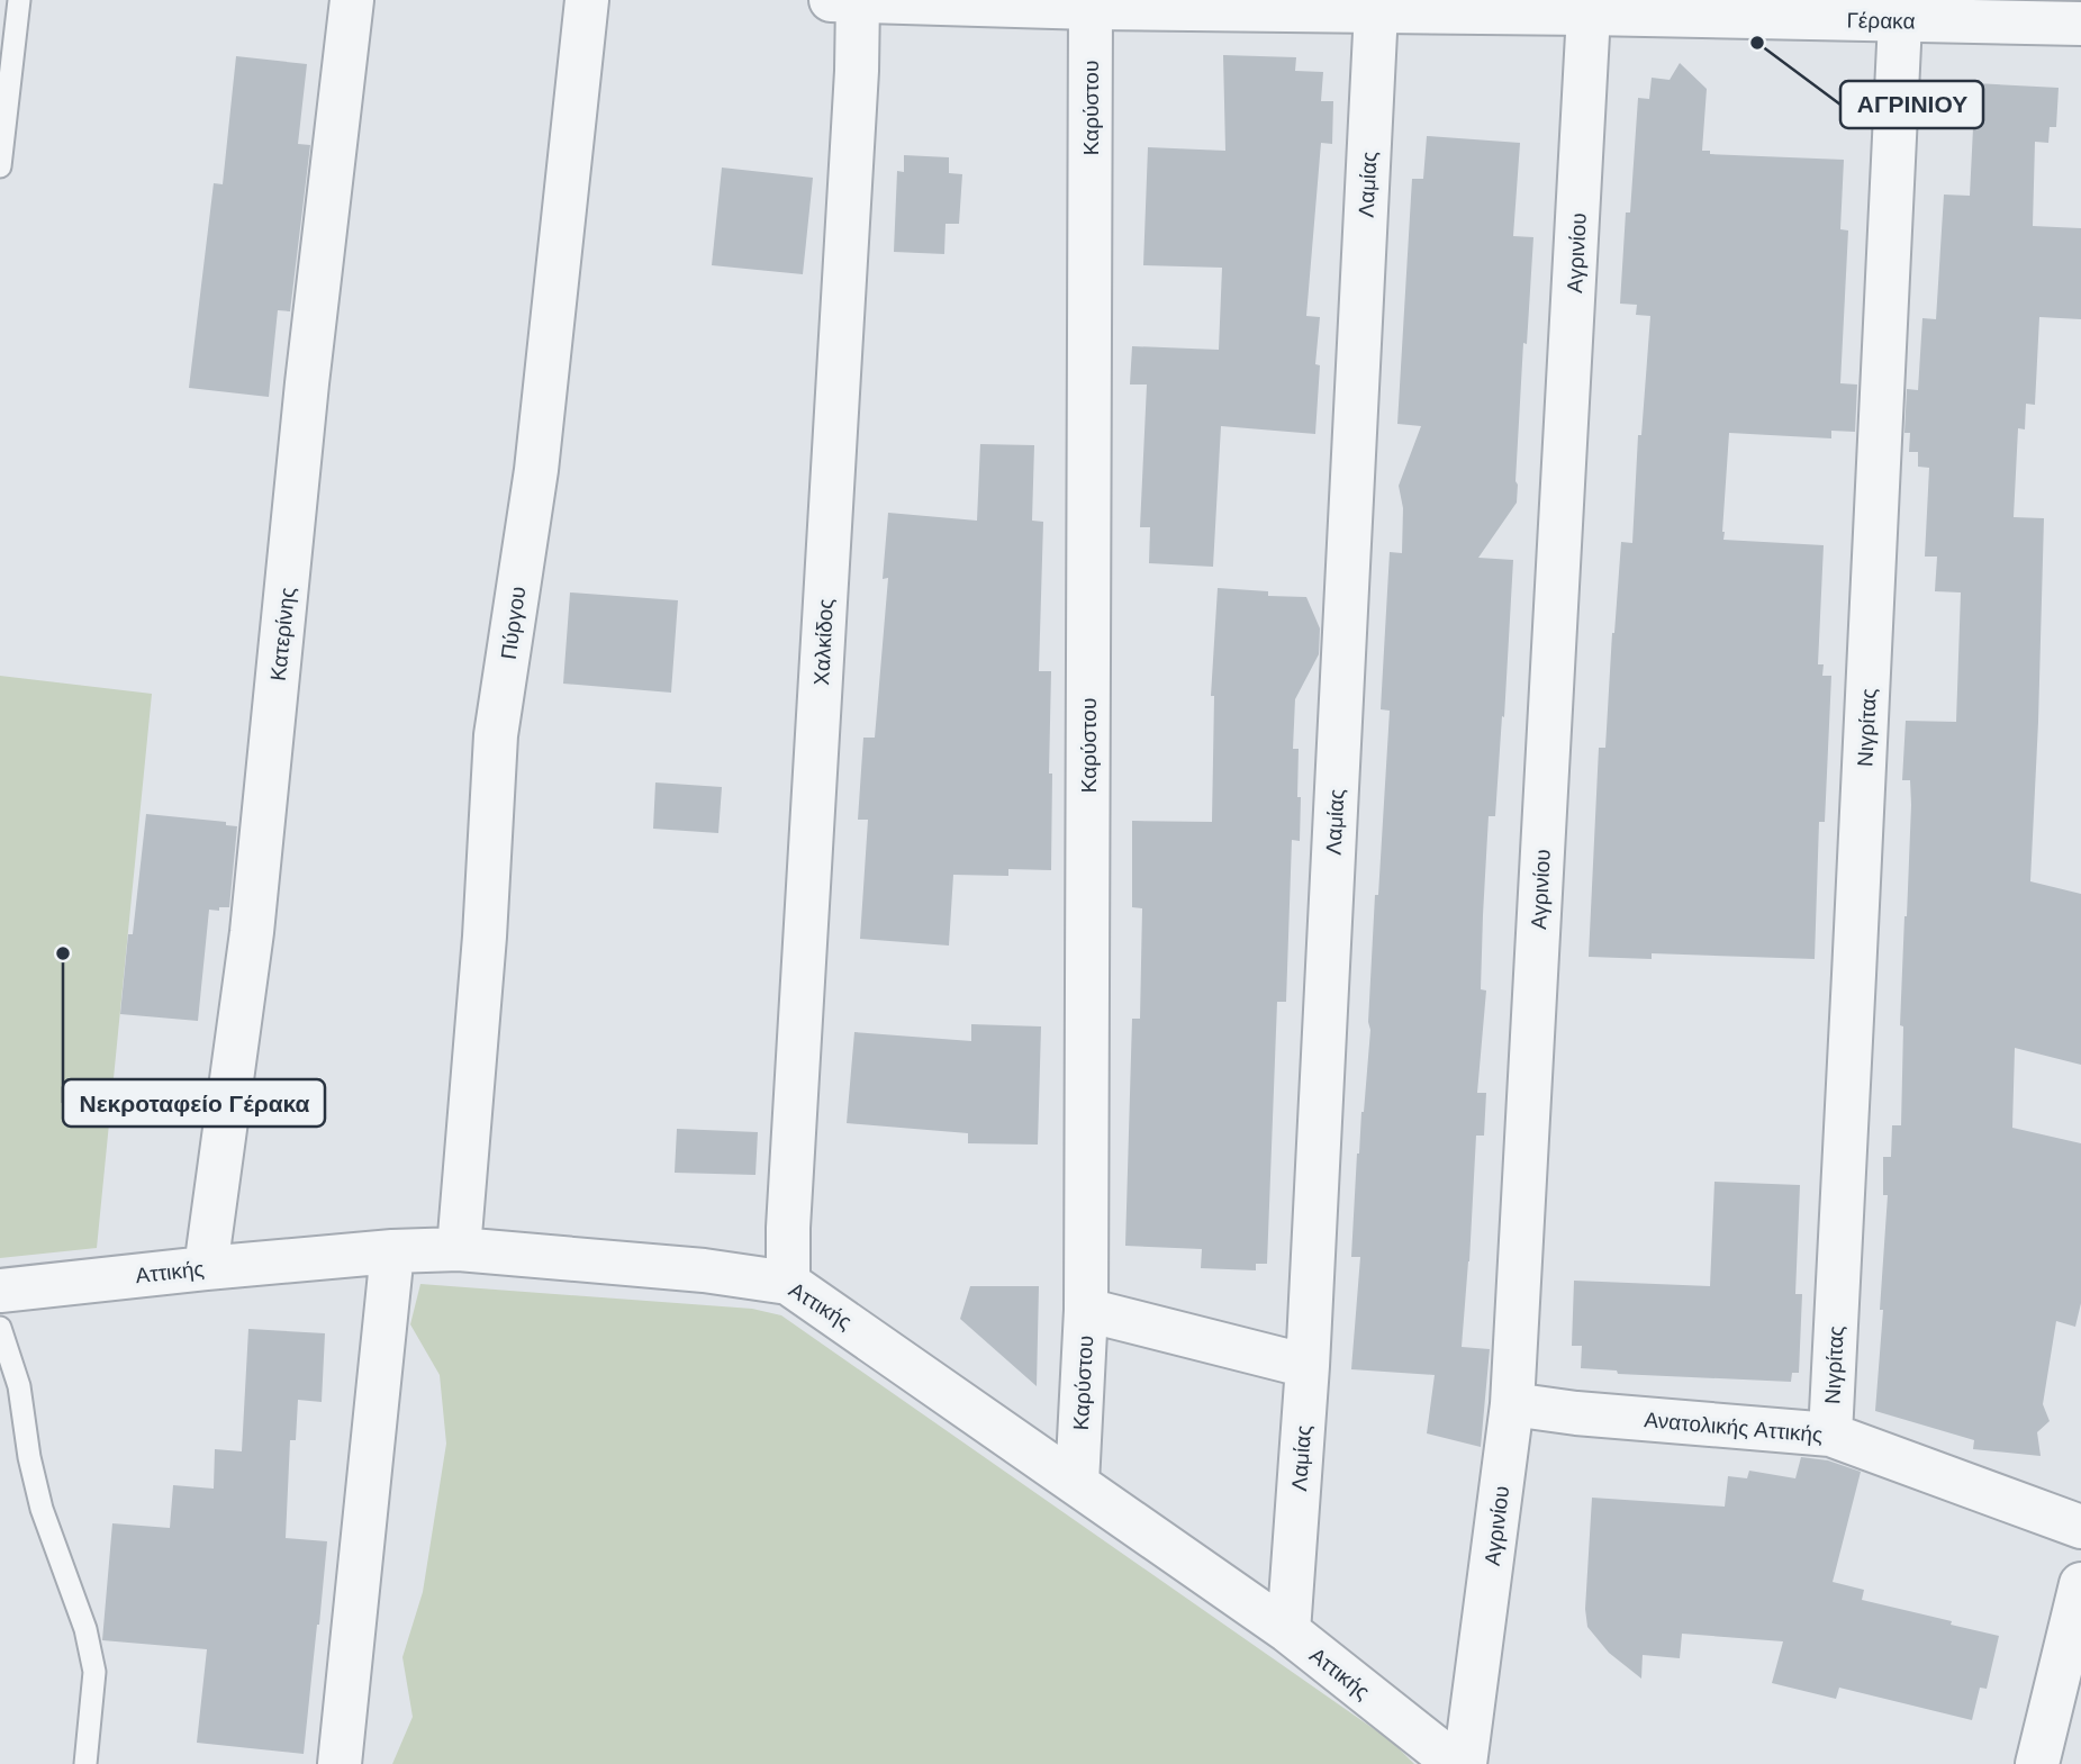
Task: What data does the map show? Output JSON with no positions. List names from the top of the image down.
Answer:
{
  "streets": {
    "street": [
      "Γέρακα",
      "Καρύστου",
      "Λαμίας",
      "Αγρινίου",
      "Πύργου",
      "Κατερίνης",
      "Χαλκίδος",
      "Νιγρίτας",
      "Αττικής",
      "Ανατολικής Αττικής"
    ]
  },
  "crossings": [
    ["Γέρακα", "Καρύστου"],
    ["Γέρακα", "Λαμίας"],
    ["Γέρακα", "Αγρινίου"],
    ["Γέρακα", "Χαλκίδος"],
    ["Γέρακα", "Νιγρίτας"],
    ["Καρύστου", "Αττικής"],
    ["Λαμίας", "Αττικής"],
    ["Αγρινίου", "Ανατολικής Αττικής"],
    ["Πύργου", "Αττικής"],
    ["Κατερίνης", "Αττικής"],
    ["Χαλκίδος", "Αττικής"],
    ["Νιγρίτας", "Ανατολικής Αττικής"]
  ],
  "places": ["ΑΓΡΙΝΙΟΥ", "Νεκροταφείο Γέρακα"]
}
